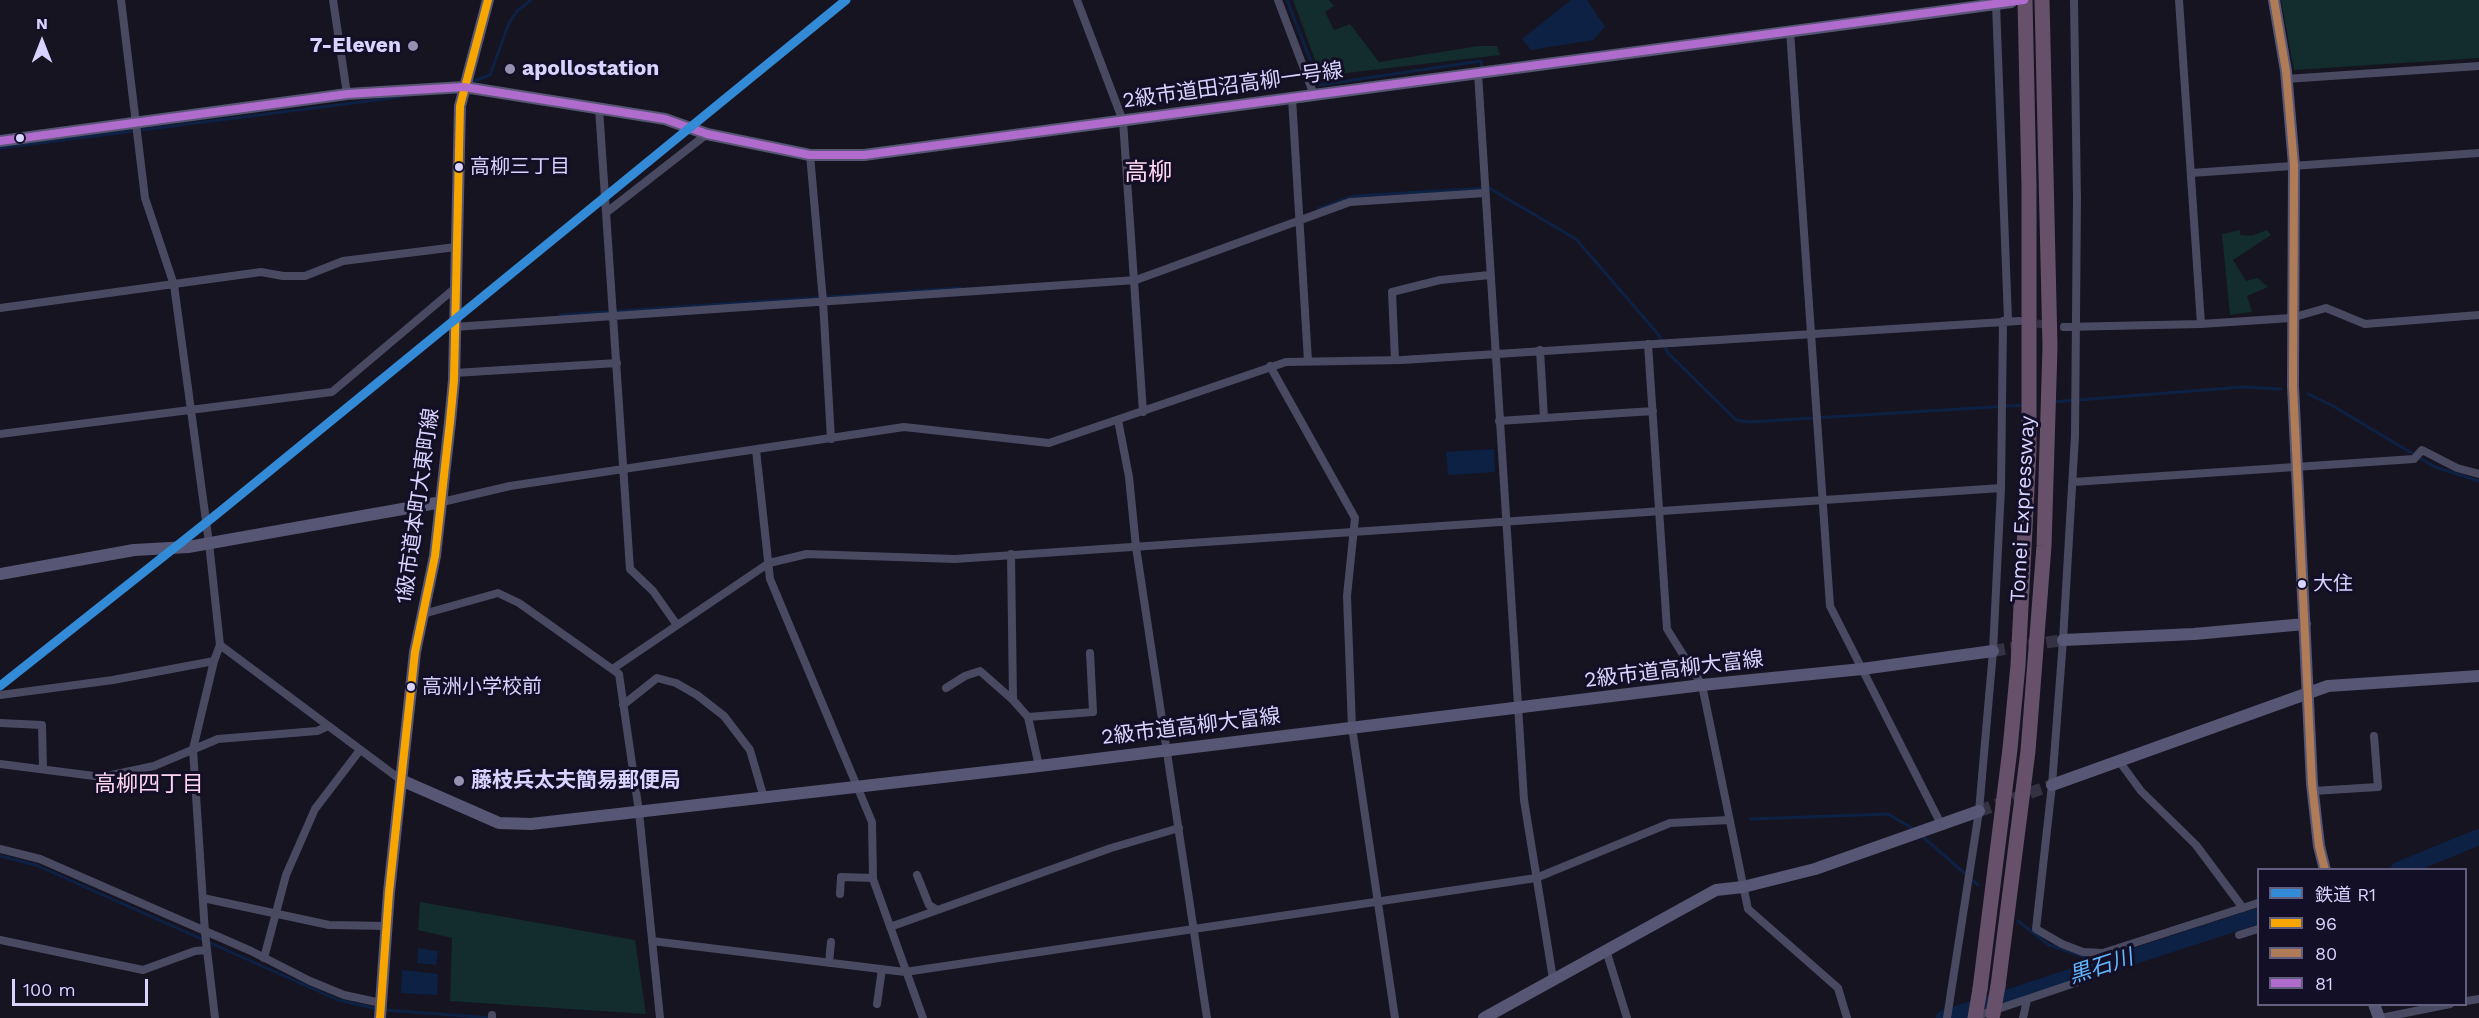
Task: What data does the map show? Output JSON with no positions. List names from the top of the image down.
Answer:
{
  "streets": {
    "highway": ["Tomei Expressway"],
    "street": ["2級市道田沼高柳一号線", "1級市道本町大東町線", "2級市道高柳大富線"]
  },
  "crossings": [
    ["2級市道田沼高柳一号線", "1級市道本町大東町線"],
    ["2級市道田沼高柳一号線", "Tomei Expressway"],
    ["1級市道本町大東町線", "2級市道高柳大富線"]
  ],
  "districts": ["高柳", "高柳四丁目"],
  "water": ["黒石川"],
  "places": [
    "7-Eleven",
    "apollostation",
    "高柳三丁目",
    "大住",
    "高洲小学校前",
    "藤枝兵太夫簡易郵便局"
  ],
  "lines": [
    "rail line R1",
    "transit line 96",
    "transit line 80",
    "transit line 81"
  ],
  "legend": [
    "鉄道 R1",
    "96",
    "80",
    "81"
  ],
  "scale_bar": "100 m",
  "north": "top"
}
